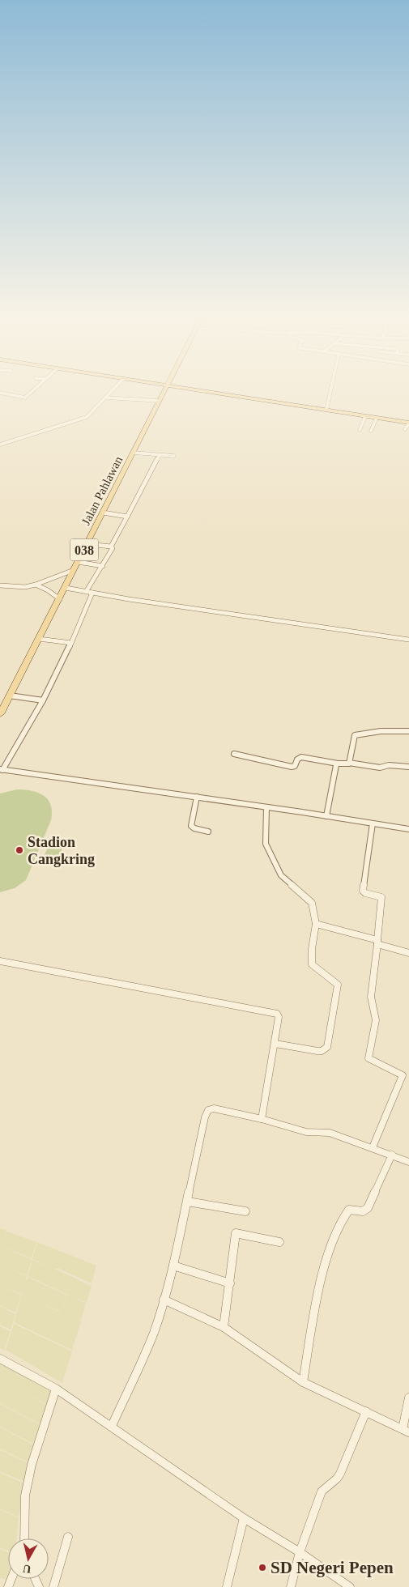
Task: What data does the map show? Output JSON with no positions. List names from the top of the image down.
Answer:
{
  "streets": {
    "main road": ["Jalan Pahlawan", "038"]
  },
  "places": ["Stadion Cangkring", "SD Negeri Pepen"],
  "north": "bottom"
}
